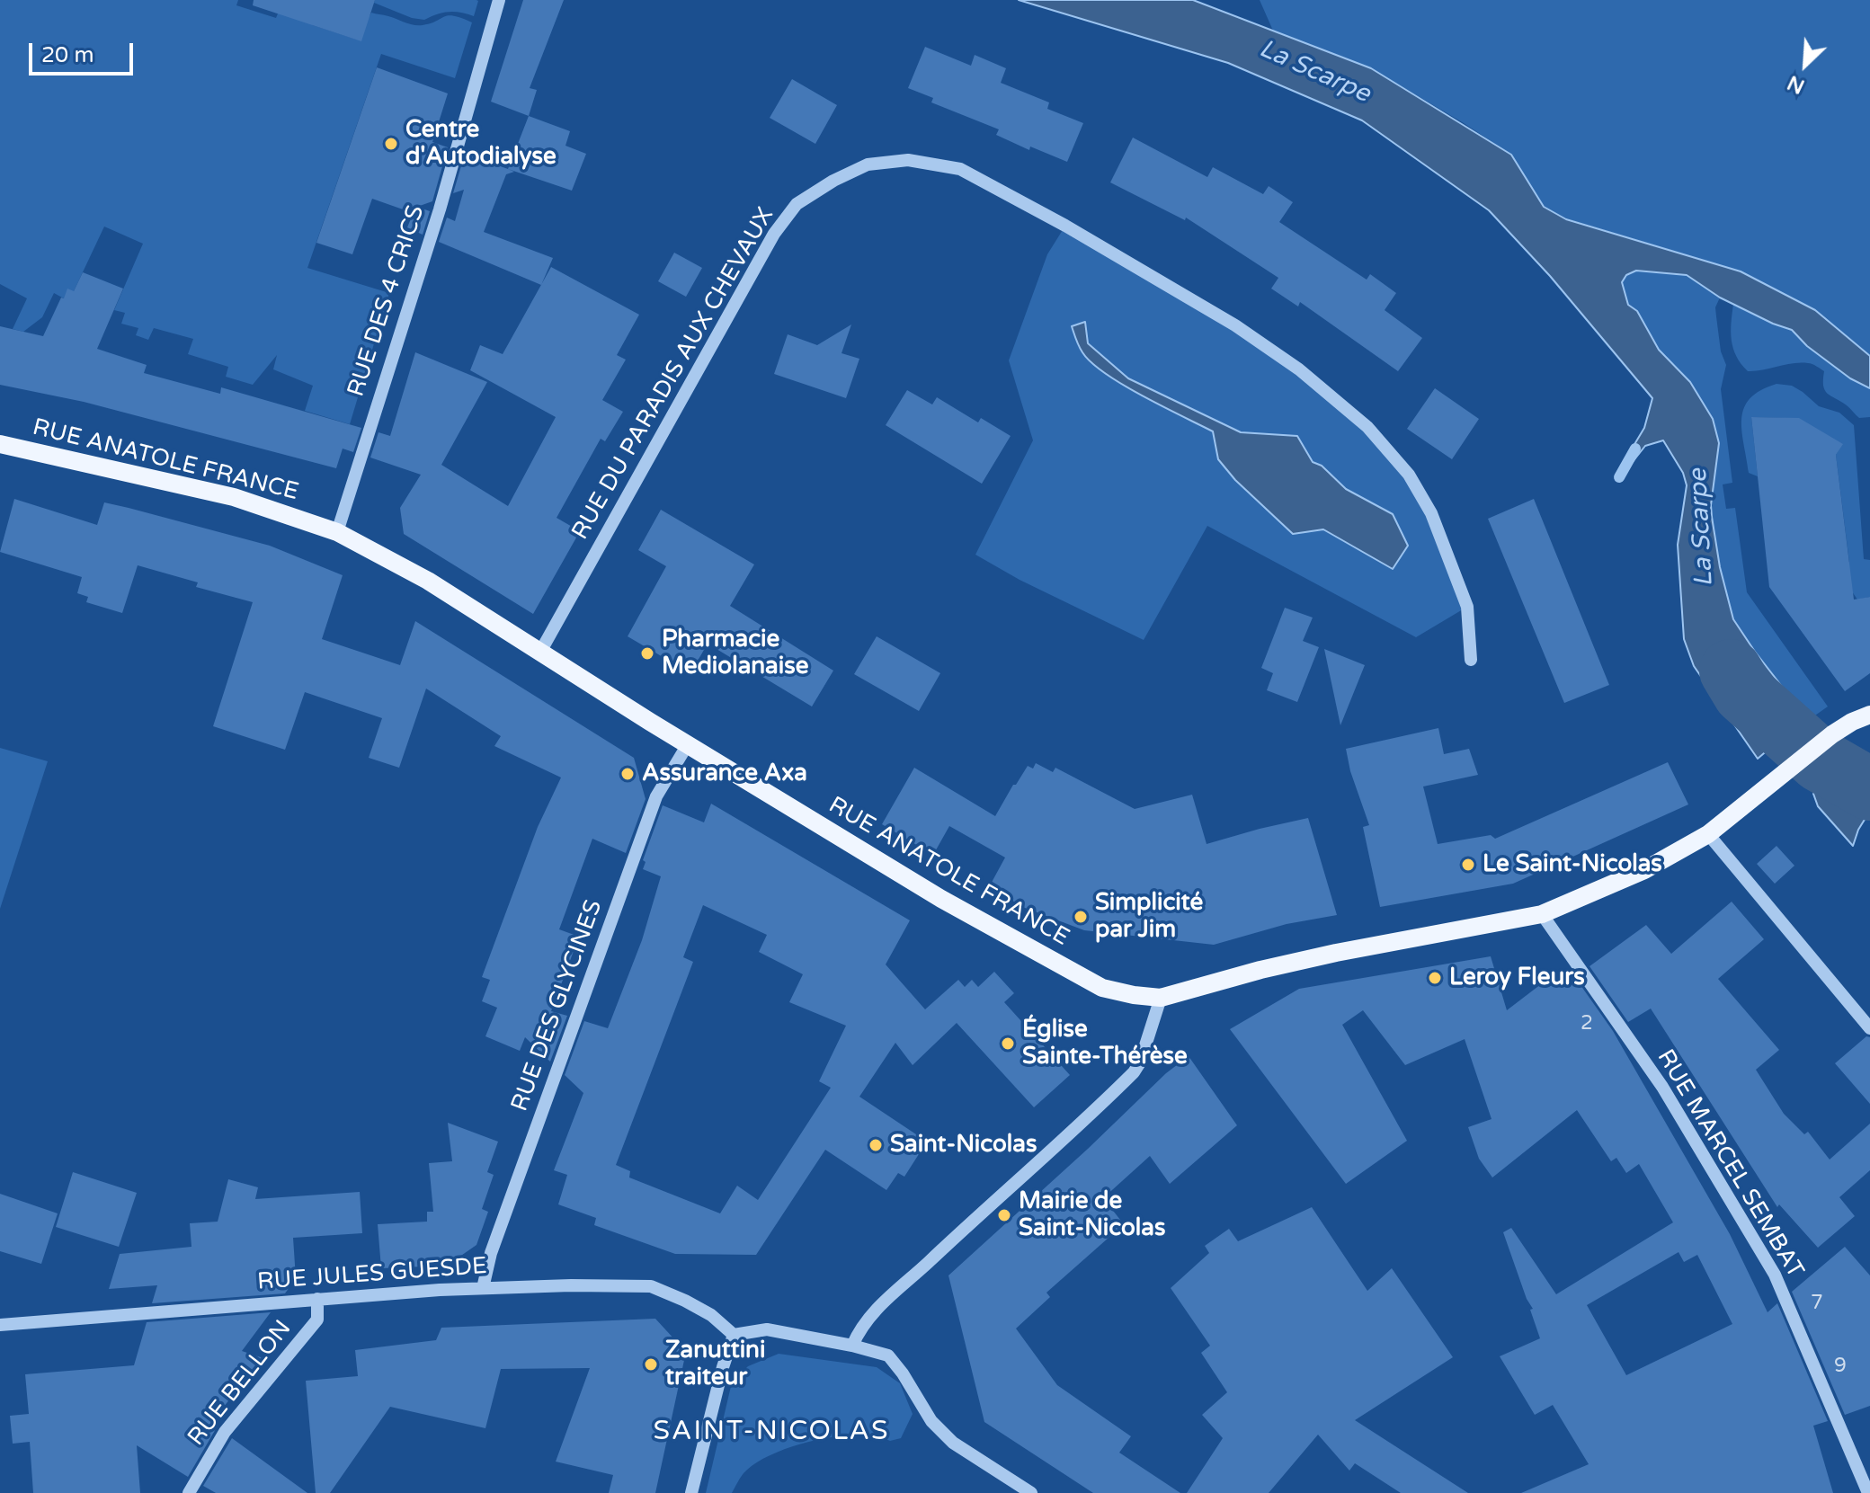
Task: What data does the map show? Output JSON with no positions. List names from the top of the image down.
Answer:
{
  "streets": {
    "main road": ["RUE ANATOLE FRANCE"],
    "street": [
      "RUE DES 4 CRICS",
      "RUE DU PARADIS AUX CHEVAUX",
      "RUE DES GLYCINES",
      "RUE MARCEL SEMBAT",
      "RUE JULES GUESDE",
      "RUE BELLON"
    ]
  },
  "crossings": [
    ["RUE DES 4 CRICS", "RUE ANATOLE FRANCE"],
    ["RUE DU PARADIS AUX CHEVAUX", "RUE ANATOLE FRANCE"],
    ["RUE ANATOLE FRANCE", "RUE DES GLYCINES"],
    ["RUE ANATOLE FRANCE", "RUE MARCEL SEMBAT"],
    ["RUE DES GLYCINES", "RUE JULES GUESDE"],
    ["RUE JULES GUESDE", "RUE BELLON"]
  ],
  "districts": ["SAINT-NICOLAS"],
  "water": ["La Scarpe"],
  "places": [
    "Centre d'Autodialyse",
    "Pharmacie Mediolanaise",
    "Assurance Axa",
    "Le Saint-Nicolas",
    "Simplicité par Jim",
    "Leroy Fleurs",
    "Église Sainte-Thérèse",
    "Saint-Nicolas",
    "Mairie de Saint-Nicolas",
    "Zanuttini traiteur"
  ],
  "house_numbers": ["2", "7", "9"],
  "scale_bar": "20 m",
  "north": "bottom left"
}
